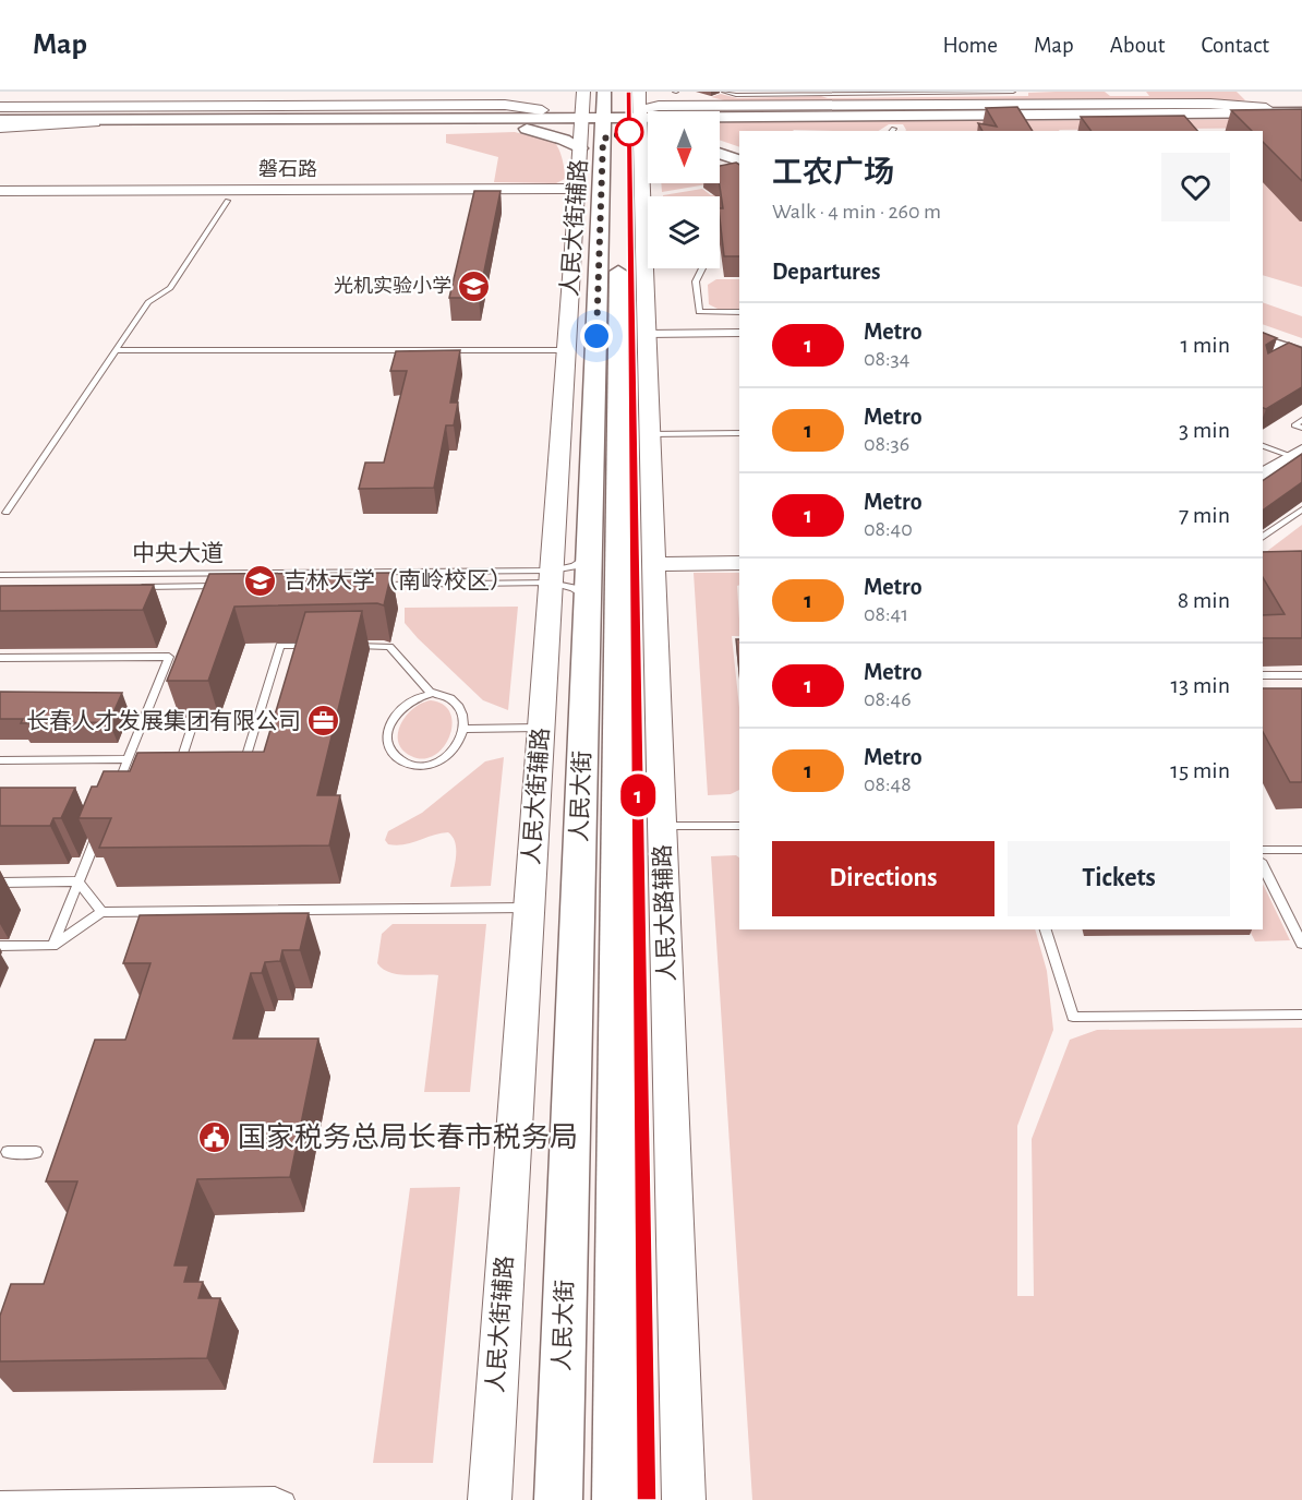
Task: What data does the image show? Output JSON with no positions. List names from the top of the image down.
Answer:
{
  "streets": {
    "main road": [
      "磐石路",
      "人民大街辅路",
      "人民大街",
      "人民大路辅路"
    ],
    "lane": ["中央大道"]
  },
  "crossings": [
    ["磐石路", "人民大街辅路"],
    ["人民大街辅路", "中央大道"],
    ["人民大街辅路", "人民大街"],
    ["人民大街辅路", "人民大路辅路"],
    ["中央大道", "人民大街"],
    ["人民大街", "人民大路辅路"]
  ],
  "places": {
    "school or university": ["光机实验小学", "吉林大学（南岭校区）"],
    "office": ["长春人才发展集团有限公司"],
    "public building": ["国家税务总局长春市税务局"]
  },
  "lines": ["metro line 1"],
  "north": "bottom",
  "page": {
    "header": "Map",
    "nav": [
      "Home",
      "Map",
      "About",
      "Contact"
    ],
    "on_map": "1",
    "heading": [
      ["工农广场", "Walk · 4 min · 260 m"],
      "Departures"
    ],
    "list": [
      {
        "mark": "1",
        "name": "Metro",
        "note": "08:34",
        "value": "1 min"
      },
      {
        "mark": "1",
        "name": "Metro",
        "note": "08:36",
        "value": "3 min"
      },
      {
        "mark": "1",
        "name": "Metro",
        "note": "08:40",
        "value": "7 min"
      },
      {
        "mark": "1",
        "name": "Metro",
        "note": "08:41",
        "value": "8 min"
      },
      {
        "mark": "1",
        "name": "Metro",
        "note": "08:46",
        "value": "13 min"
      },
      {
        "mark": "1",
        "name": "Metro",
        "note": "08:48",
        "value": "15 min"
      }
    ],
    "buttons": ["Directions", "Tickets"]
  }
}
